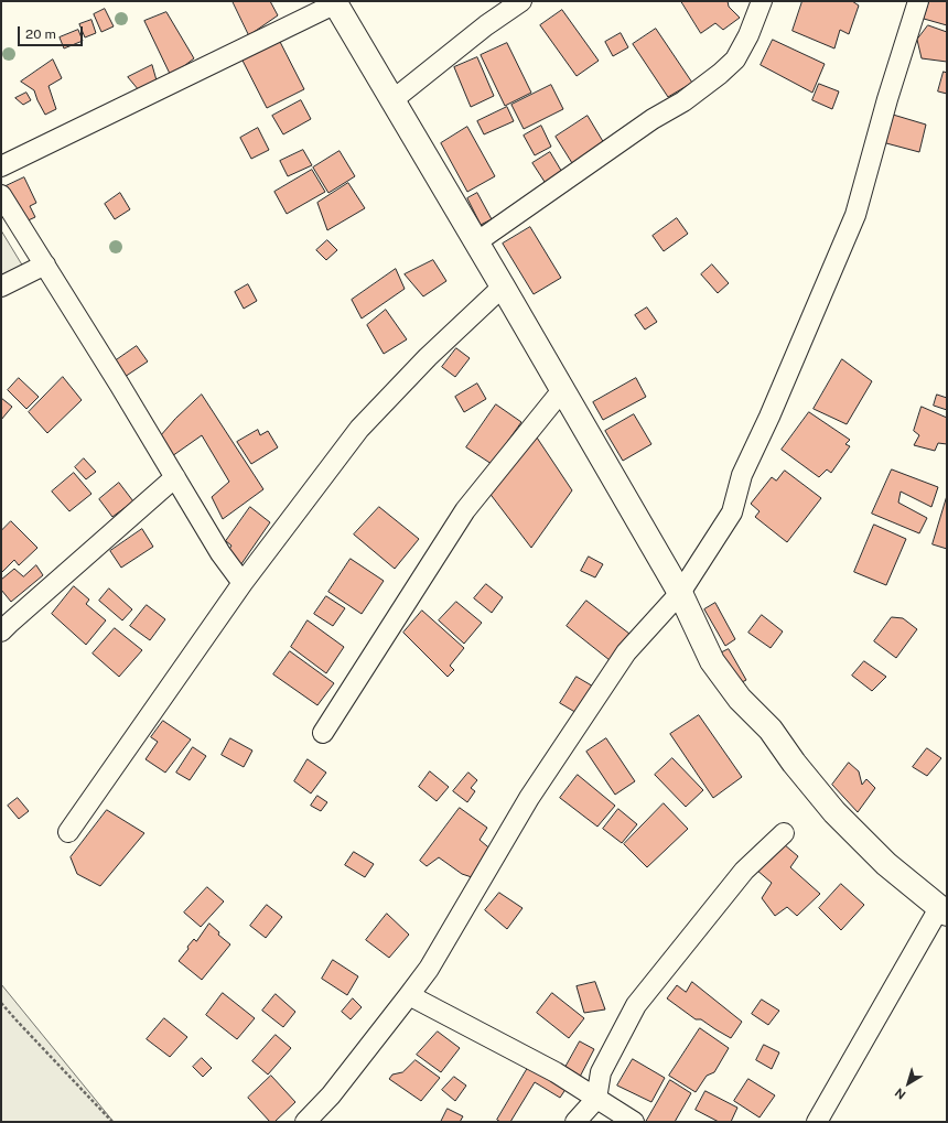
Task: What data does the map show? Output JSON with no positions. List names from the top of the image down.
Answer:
{
  "scale_bar": "20 m",
  "north": "bottom left"
}
